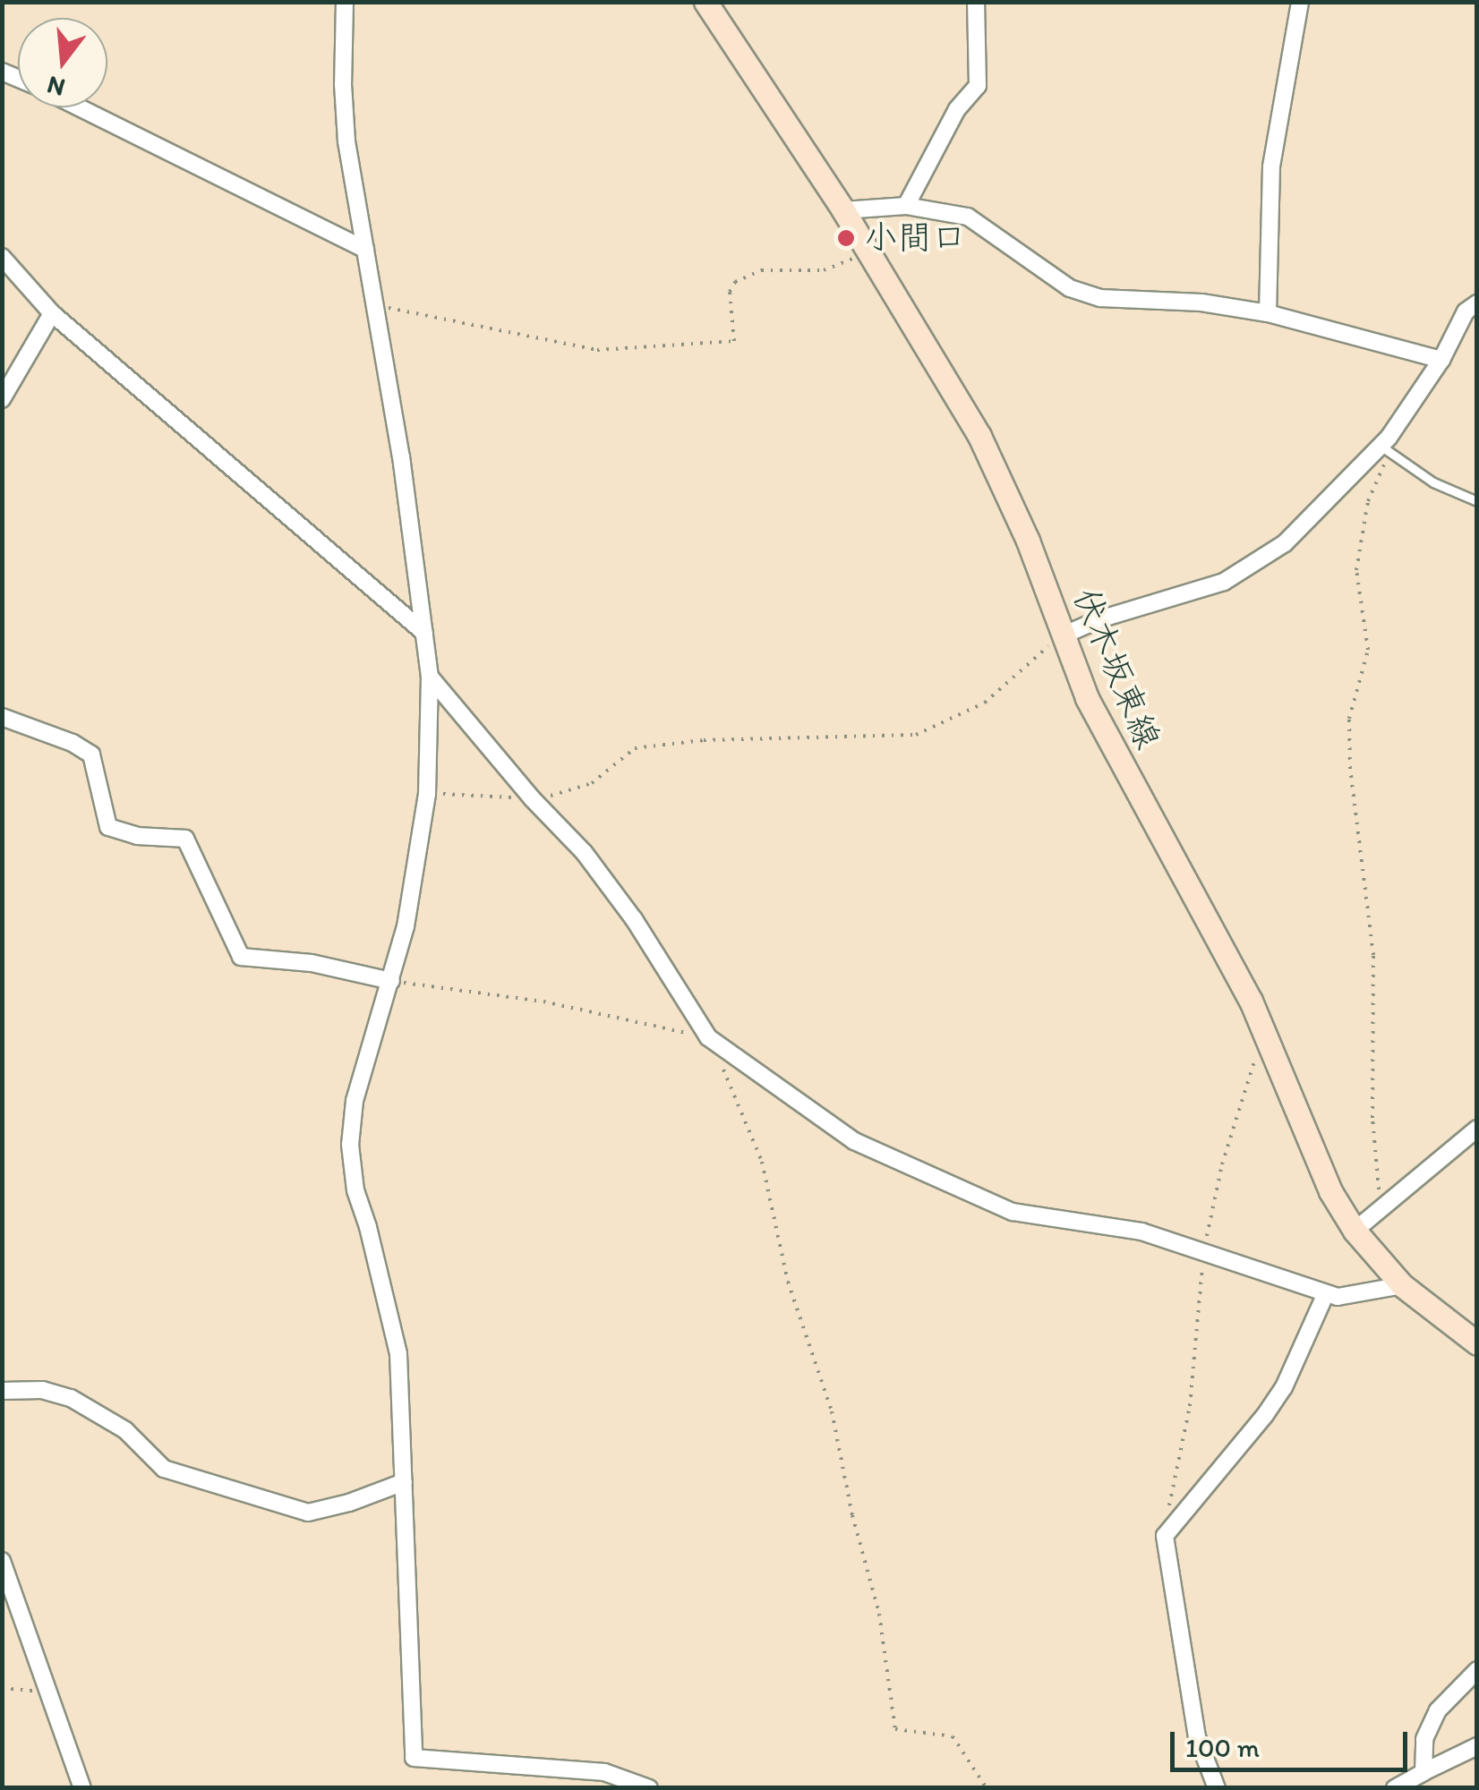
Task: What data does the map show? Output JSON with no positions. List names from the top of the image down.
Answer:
{
  "streets": {
    "main road": ["伏木坂東線"]
  },
  "places": ["小間口"],
  "scale_bar": "100 m",
  "north": "bottom"
}
